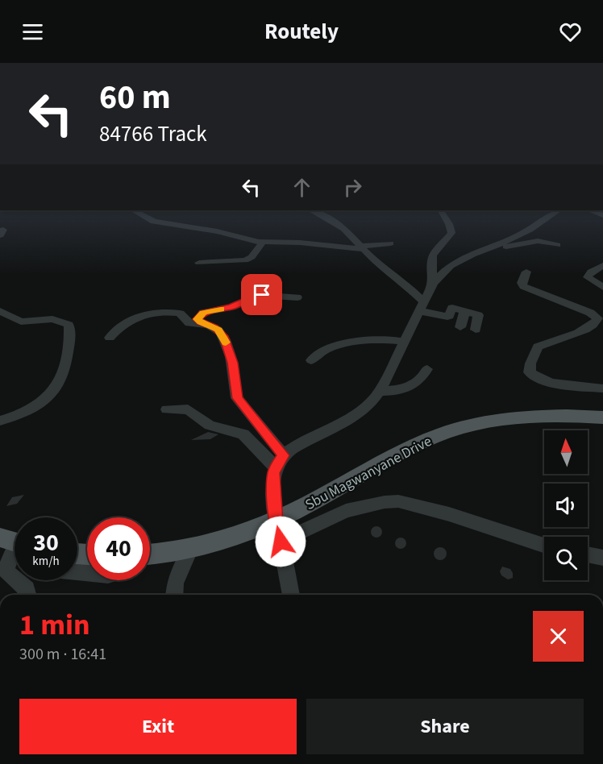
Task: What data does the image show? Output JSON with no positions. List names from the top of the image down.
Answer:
{
  "streets": {
    "main road": ["Sbu Magwanyane Drive"]
  },
  "north": "top",
  "page": {
    "header": "Routely",
    "turn": ["60 m", "84766 Track"],
    "speed": "30 km/h",
    "limit": "40",
    "heading": ["1 min", "300 m · 16:41"],
    "buttons": ["Exit", "Share"]
  }
}
